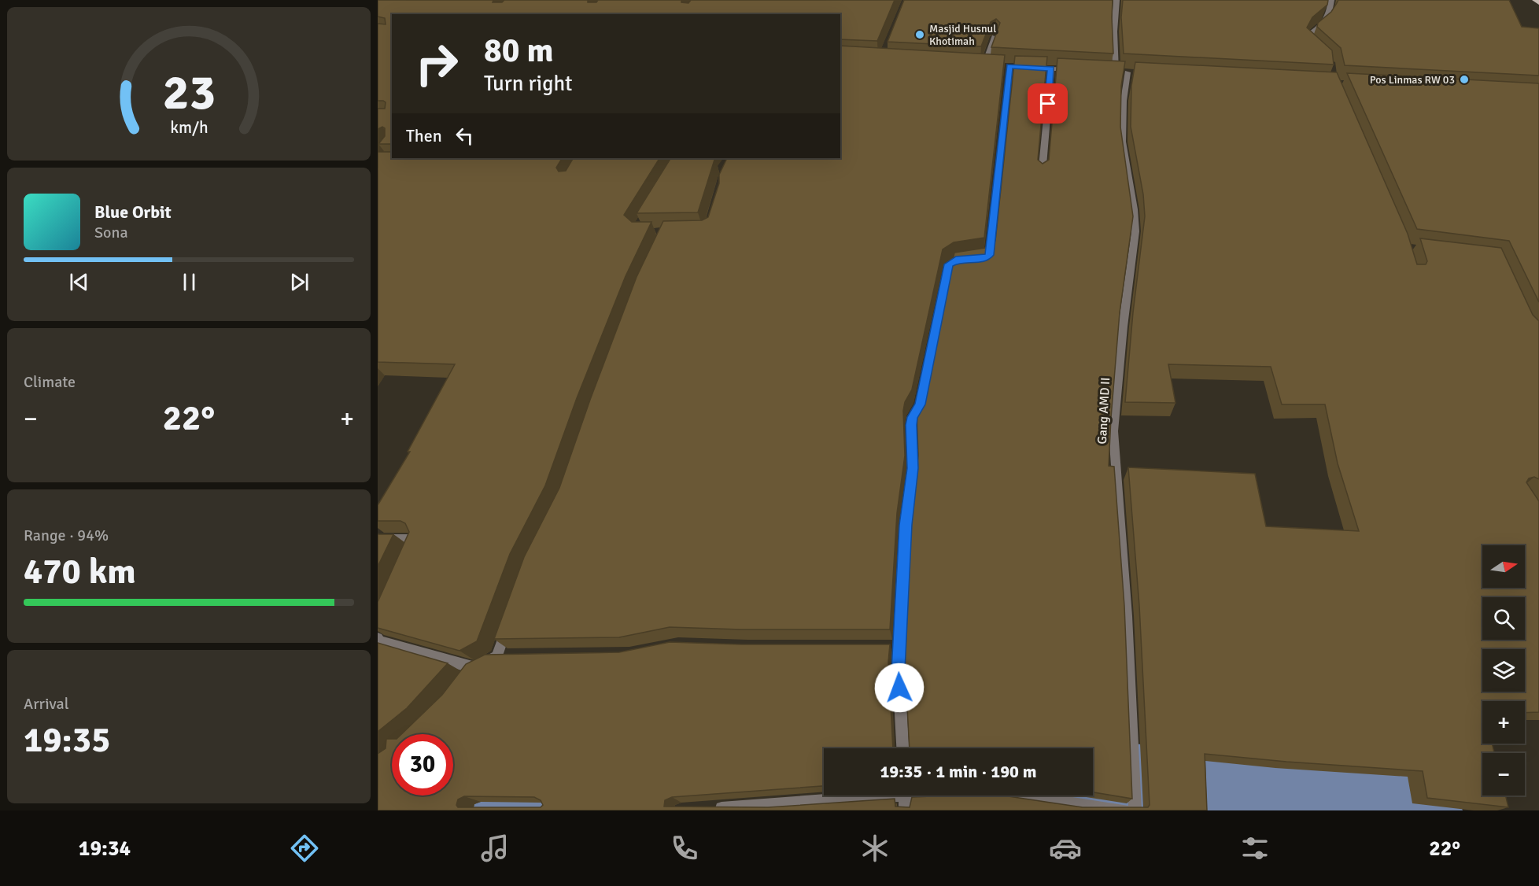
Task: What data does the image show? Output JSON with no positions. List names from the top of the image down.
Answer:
{
  "streets": {
    "street": ["Gang AMD II"]
  },
  "places": ["Masjid Husnul Khotimah", "Pos Linmas RW 03"],
  "north": "right",
  "page": {
    "turn": ["80 m", "Turn right"],
    "then": "Then",
    "song": ["Blue Orbit", "Sona"],
    "tile": [
      "Climate",
      ["Range · 94%", "470 km"],
      ["Arrival", "19:35"]
    ],
    "heat": ["−", "22°", "+"],
    "map_buttons": ["+", "−"],
    "limit": "30",
    "trip": "19:35 · 1 min · 190 m",
    "tabs": ["19:34", "22°"],
    "gauge": ["23", "km/h"]
  }
}
